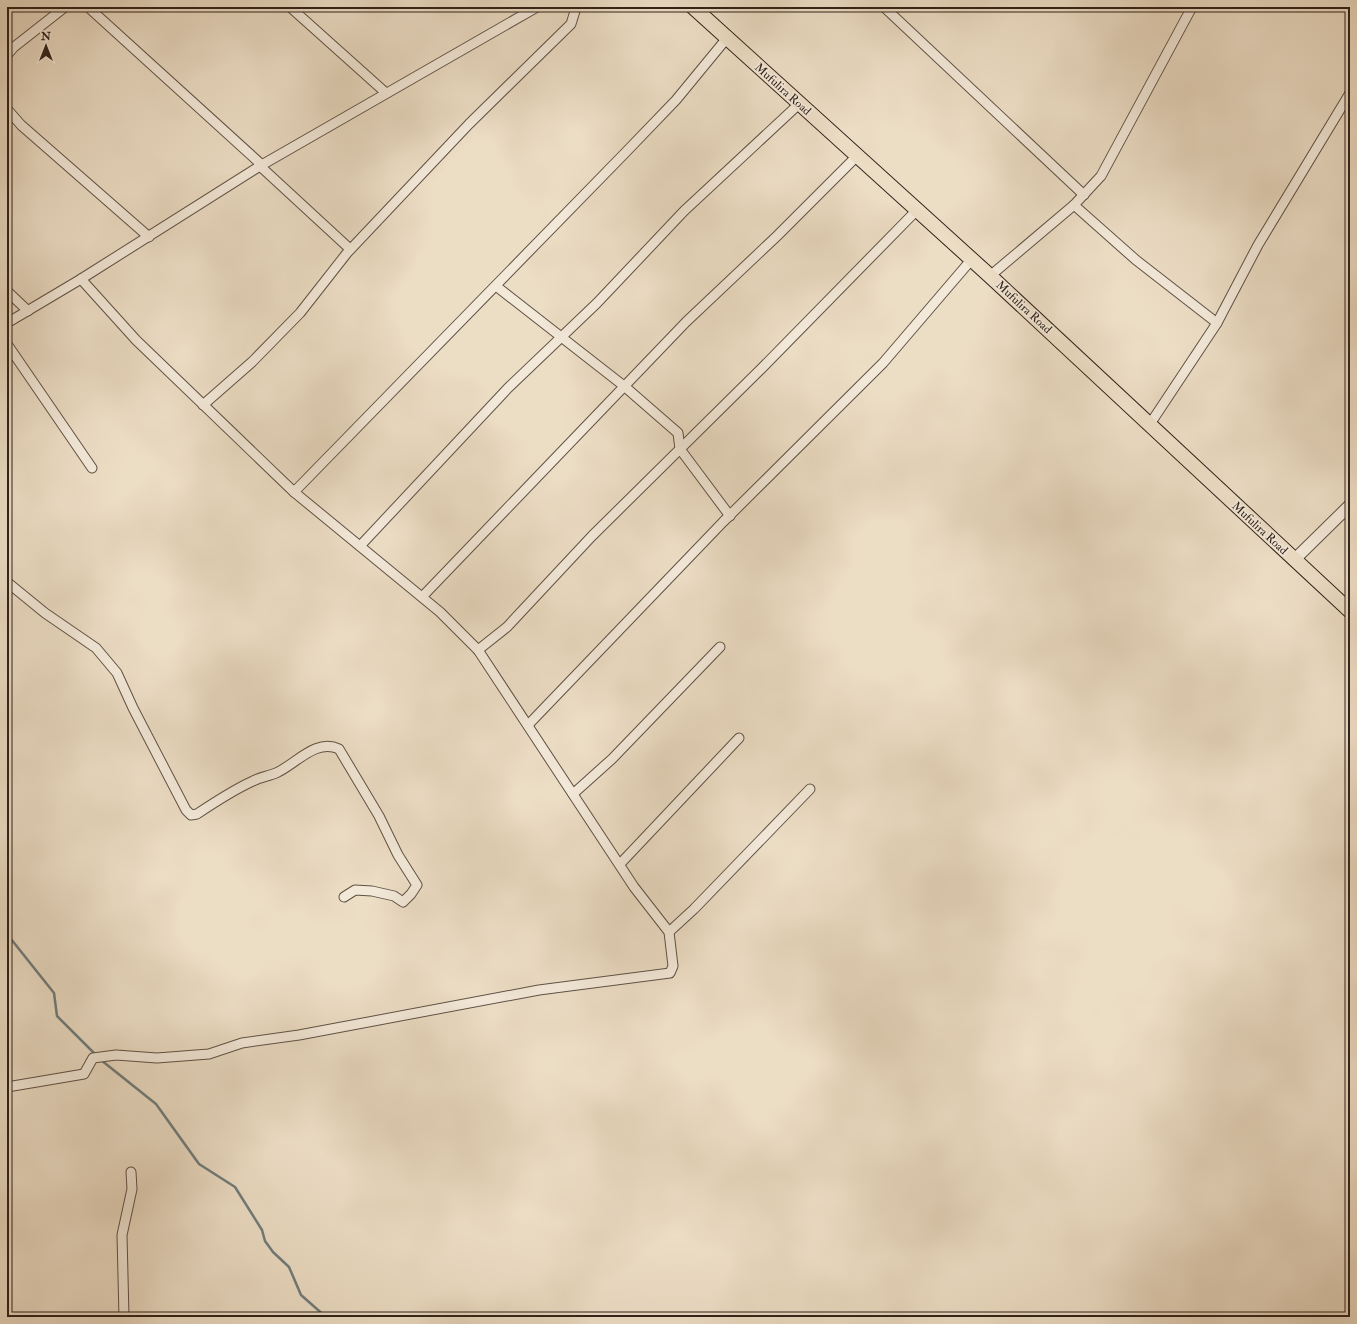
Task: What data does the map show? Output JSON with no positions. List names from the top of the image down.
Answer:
{
  "streets": {
    "main road": ["Mufulira Road"]
  },
  "north": "top"
}
